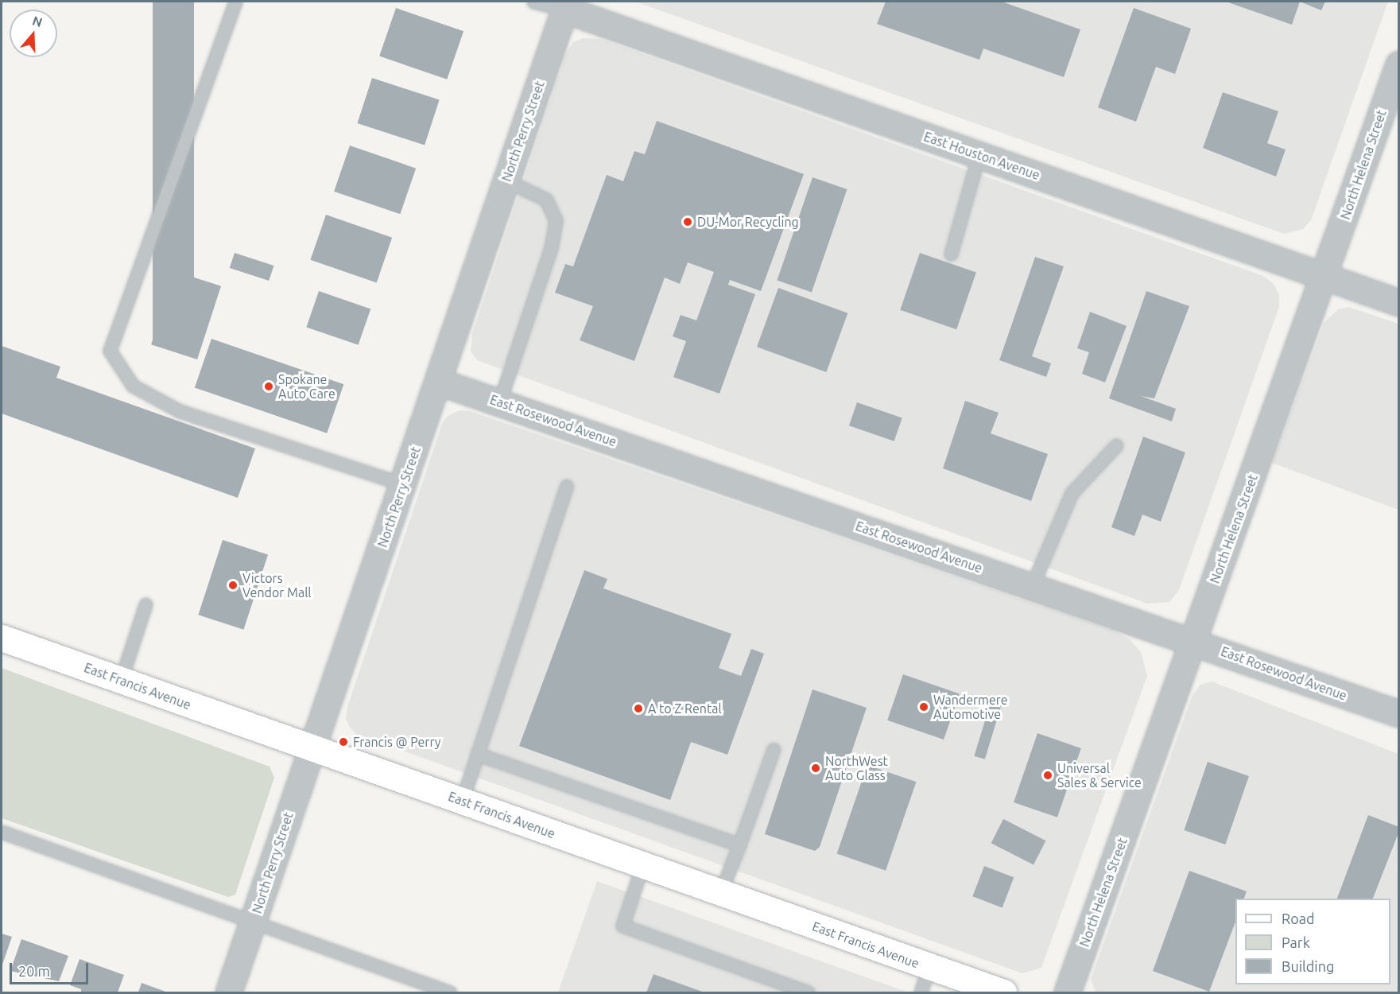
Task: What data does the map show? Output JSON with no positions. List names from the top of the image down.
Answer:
{
  "streets": {
    "main road": ["East Francis Avenue"],
    "street": [
      "North Perry Street",
      "East Houston Avenue",
      "North Helena Street",
      "East Rosewood Avenue"
    ]
  },
  "crossings": [
    ["North Perry Street", "East Houston Avenue"],
    ["North Perry Street", "East Rosewood Avenue"],
    ["North Perry Street", "East Francis Avenue"],
    ["East Houston Avenue", "North Helena Street"],
    ["North Helena Street", "East Rosewood Avenue"]
  ],
  "places": [
    "DU-Mor Recycling",
    "Spokane Auto Care",
    "Victors Vendor Mall",
    "Wandermere Automotive",
    "A to Z Rental",
    "Francis @ Perry",
    "NorthWest Auto Glass",
    "Universal Sales & Service"
  ],
  "legend": ["Road", "Park", "Building"],
  "scale_bar": "20 m",
  "north": "top"
}
